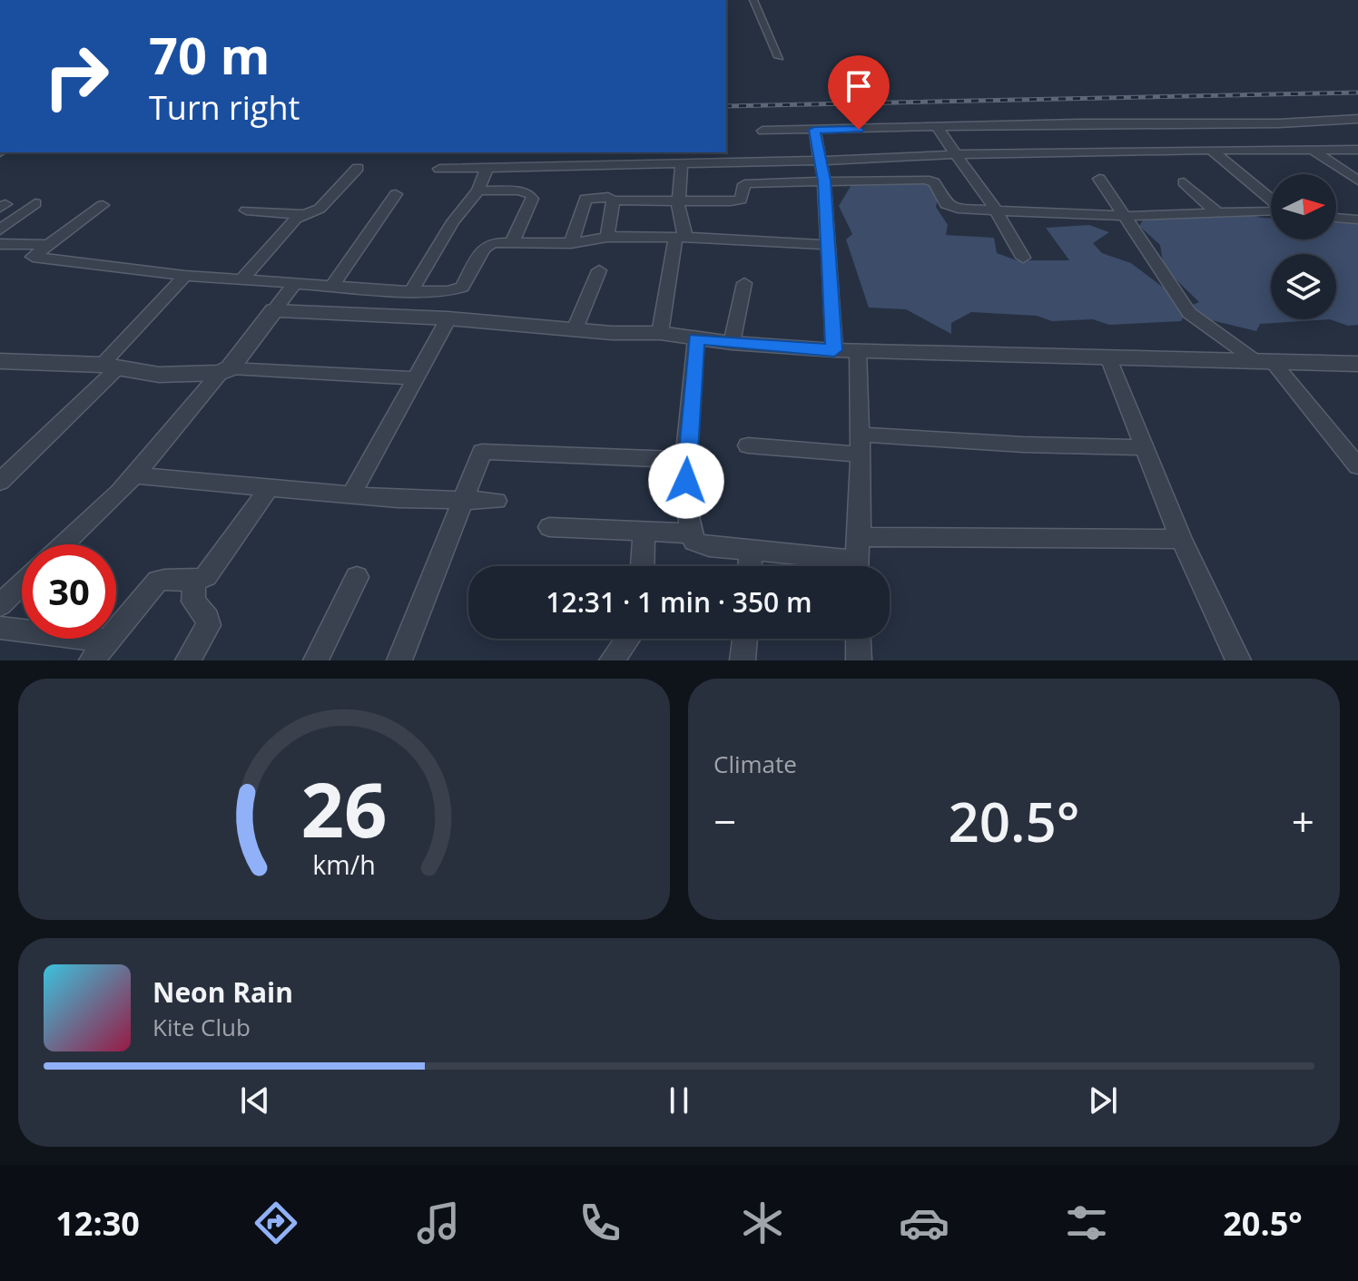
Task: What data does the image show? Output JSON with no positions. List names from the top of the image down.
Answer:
{
  "north": "right",
  "page": {
    "turn": ["70 m", "Turn right"],
    "limit": "30",
    "trip": "12:31 · 1 min · 350 m",
    "tile": "Climate",
    "heat": ["−", "20.5°", "+"],
    "song": ["Neon Rain", "Kite Club"],
    "tabs": ["12:30", "20.5°"],
    "gauge": ["26", "km/h"]
  }
}
